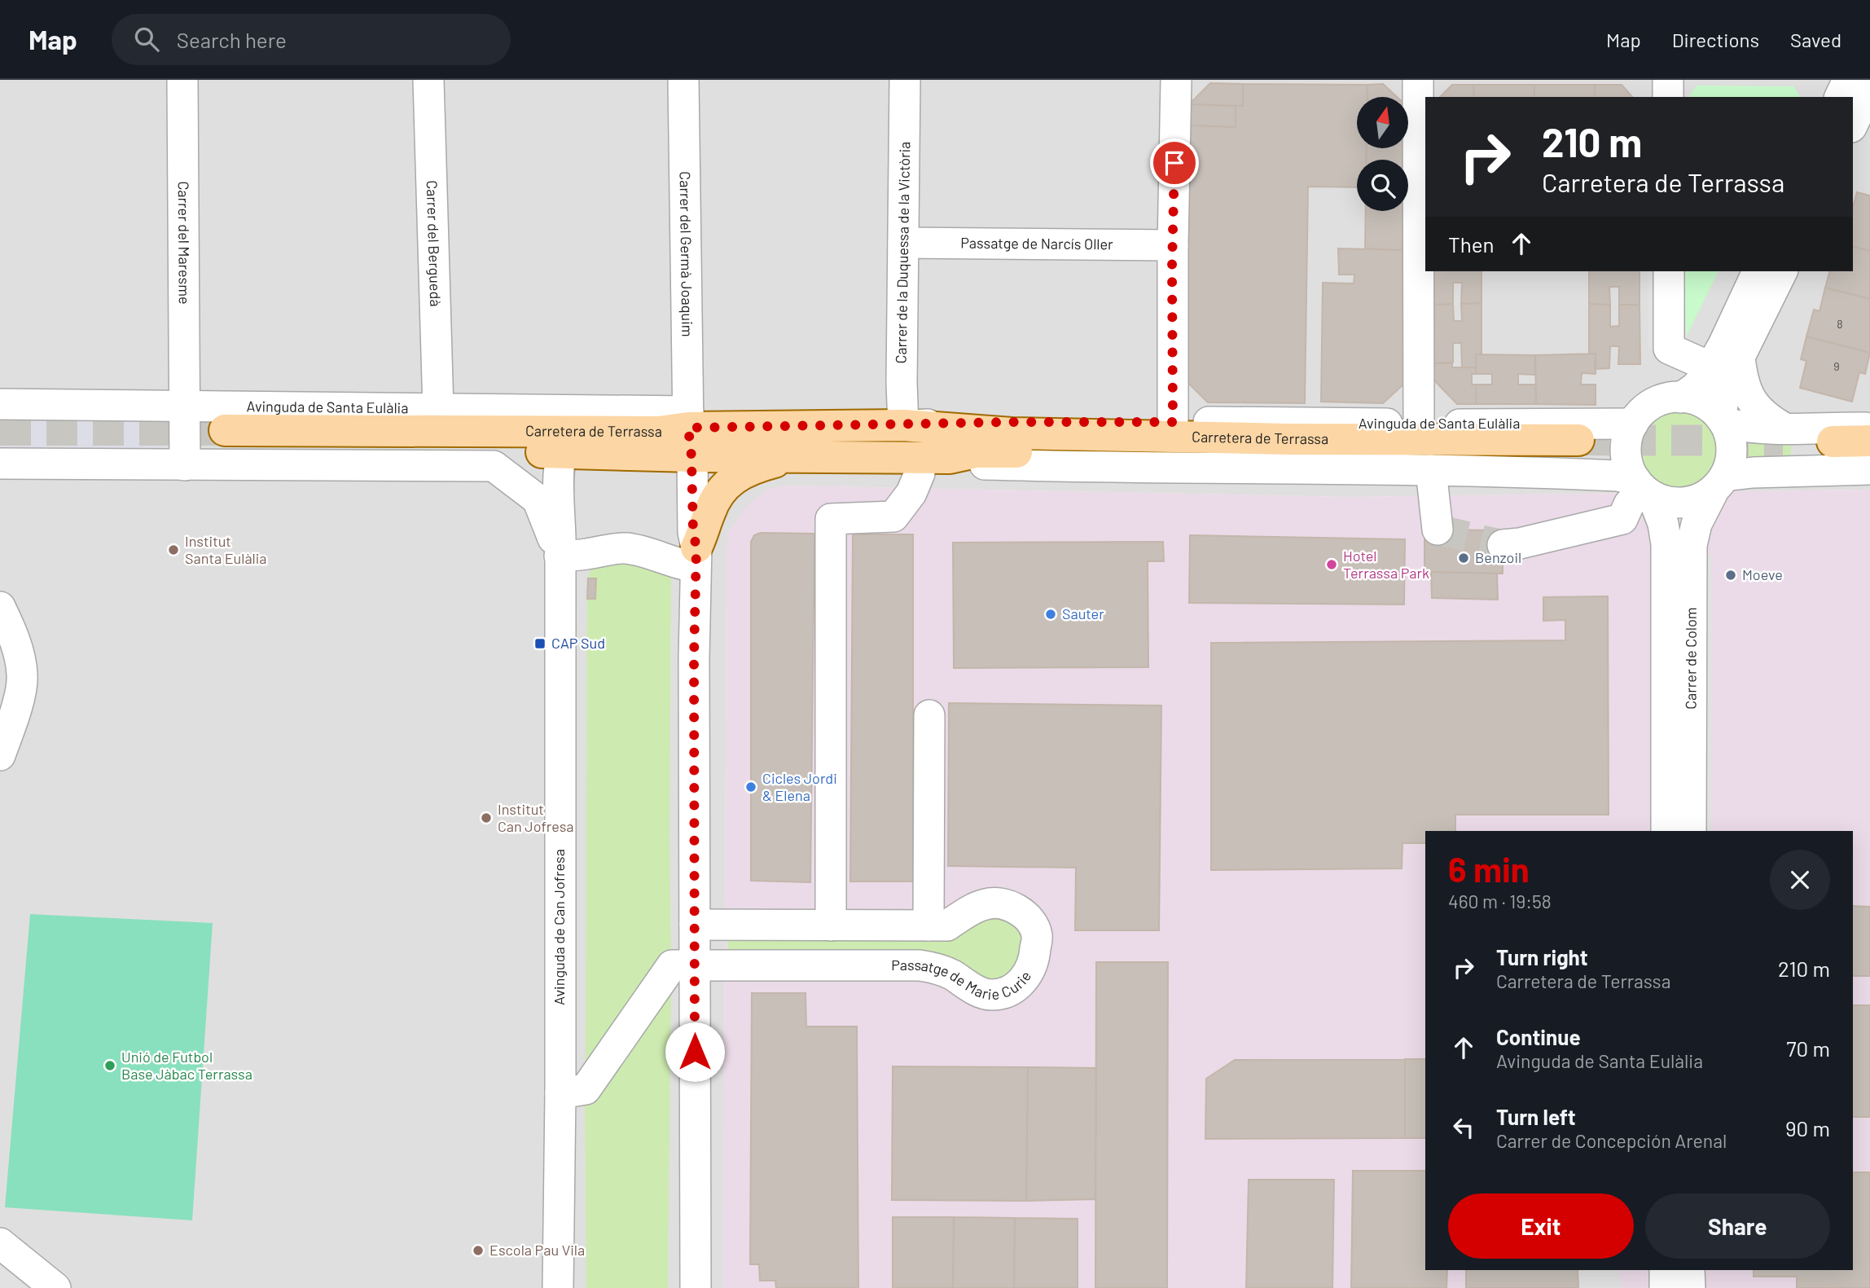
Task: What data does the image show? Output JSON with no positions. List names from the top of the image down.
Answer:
{
  "streets": {
    "main road": ["Carretera de Terrassa"],
    "street": [
      "Carrer del Maresme",
      "Passatge de Narcís Oller",
      "Carrer del Berguedà",
      "Carrer de la Duquessa de la Victòria",
      "Carrer del Germà Joaquim",
      "Avinguda de Santa Eulàlia",
      "Carrer de Colom",
      "Avinguda de Can Jofresa",
      "Passatge de Marie Curie"
    ]
  },
  "crossings": [
    ["Carrer del Maresme", "Avinguda de Santa Eulàlia"],
    ["Passatge de Narcís Oller", "Carrer de la Duquessa de la Victòria"],
    ["Carrer del Berguedà", "Avinguda de Santa Eulàlia"],
    ["Carrer de la Duquessa de la Victòria", "Avinguda de Santa Eulàlia"],
    ["Carrer de la Duquessa de la Victòria", "Carretera de Terrassa"],
    ["Carrer del Germà Joaquim", "Avinguda de Santa Eulàlia"],
    ["Carrer del Germà Joaquim", "Carretera de Terrassa"],
    ["Avinguda de Santa Eulàlia", "Carretera de Terrassa"],
    ["Avinguda de Santa Eulàlia", "Carrer de Colom"],
    ["Carretera de Terrassa", "Avinguda de Can Jofresa"]
  ],
  "places": {
    "other": [
      "Institut Santa Eulàlia",
      "Benzoil",
      "Hotel Terrassa Park",
      "Moeve",
      "Sauter",
      "Cicles Jordi & Elena",
      "Institut Can Jofresa",
      "Unió de Futbol Base Jàbac Terrassa",
      "Escola Pau Vila"
    ],
    "transit": ["CAP Sud"]
  },
  "house_numbers": ["8", "9"],
  "north": "top",
  "page": {
    "header": "Map",
    "search": "Search here",
    "nav": ["Map", "Directions", "Saved"],
    "turn": ["210 m", "Carretera de Terrassa"],
    "then": "Then",
    "heading": ["6 min", "460 m · 19:58"],
    "list": [
      {
        "name": "Turn right",
        "note": "Carretera de Terrassa",
        "value": "210 m"
      },
      {
        "name": "Continue",
        "note": "Avinguda de Santa Eulàlia",
        "value": "70 m"
      },
      {
        "name": "Turn left",
        "note": "Carrer de Concepción Arenal",
        "value": "90 m"
      }
    ],
    "buttons": ["Exit", "Share"]
  }
}
